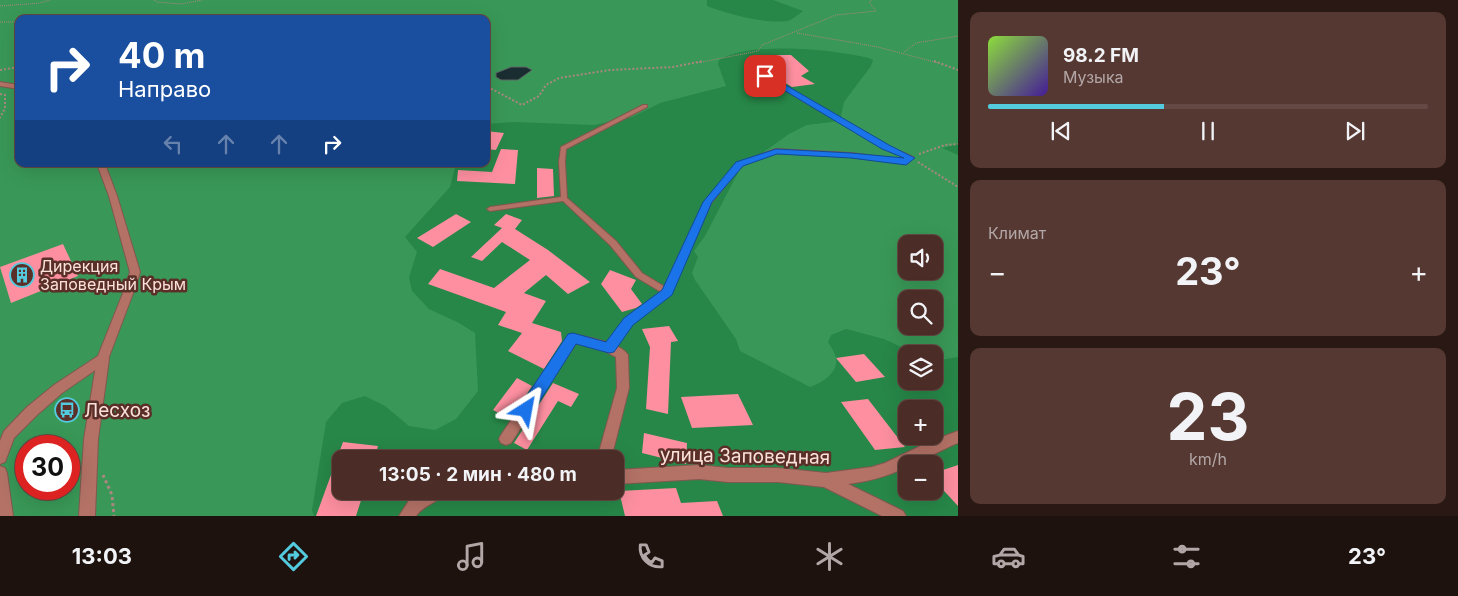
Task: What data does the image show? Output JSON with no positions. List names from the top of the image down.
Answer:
{
  "streets": {
    "street": ["улица Заповедная"]
  },
  "places": {
    "building": ["Дирекция Заповедный Крым"],
    "bus stop": ["Лесхоз"]
  },
  "page": {
    "turn": ["40 m", "Направо"],
    "song": ["98.2 FM", "Музыка"],
    "tile": [
      "Климат",
      ["23", "km/h"]
    ],
    "map_buttons": ["+", "−"],
    "heat": ["−", "23°", "+"],
    "limit": "30",
    "trip": "13:05 · 2 мин · 480 m",
    "tabs": ["13:03", "23°"]
  }
}
